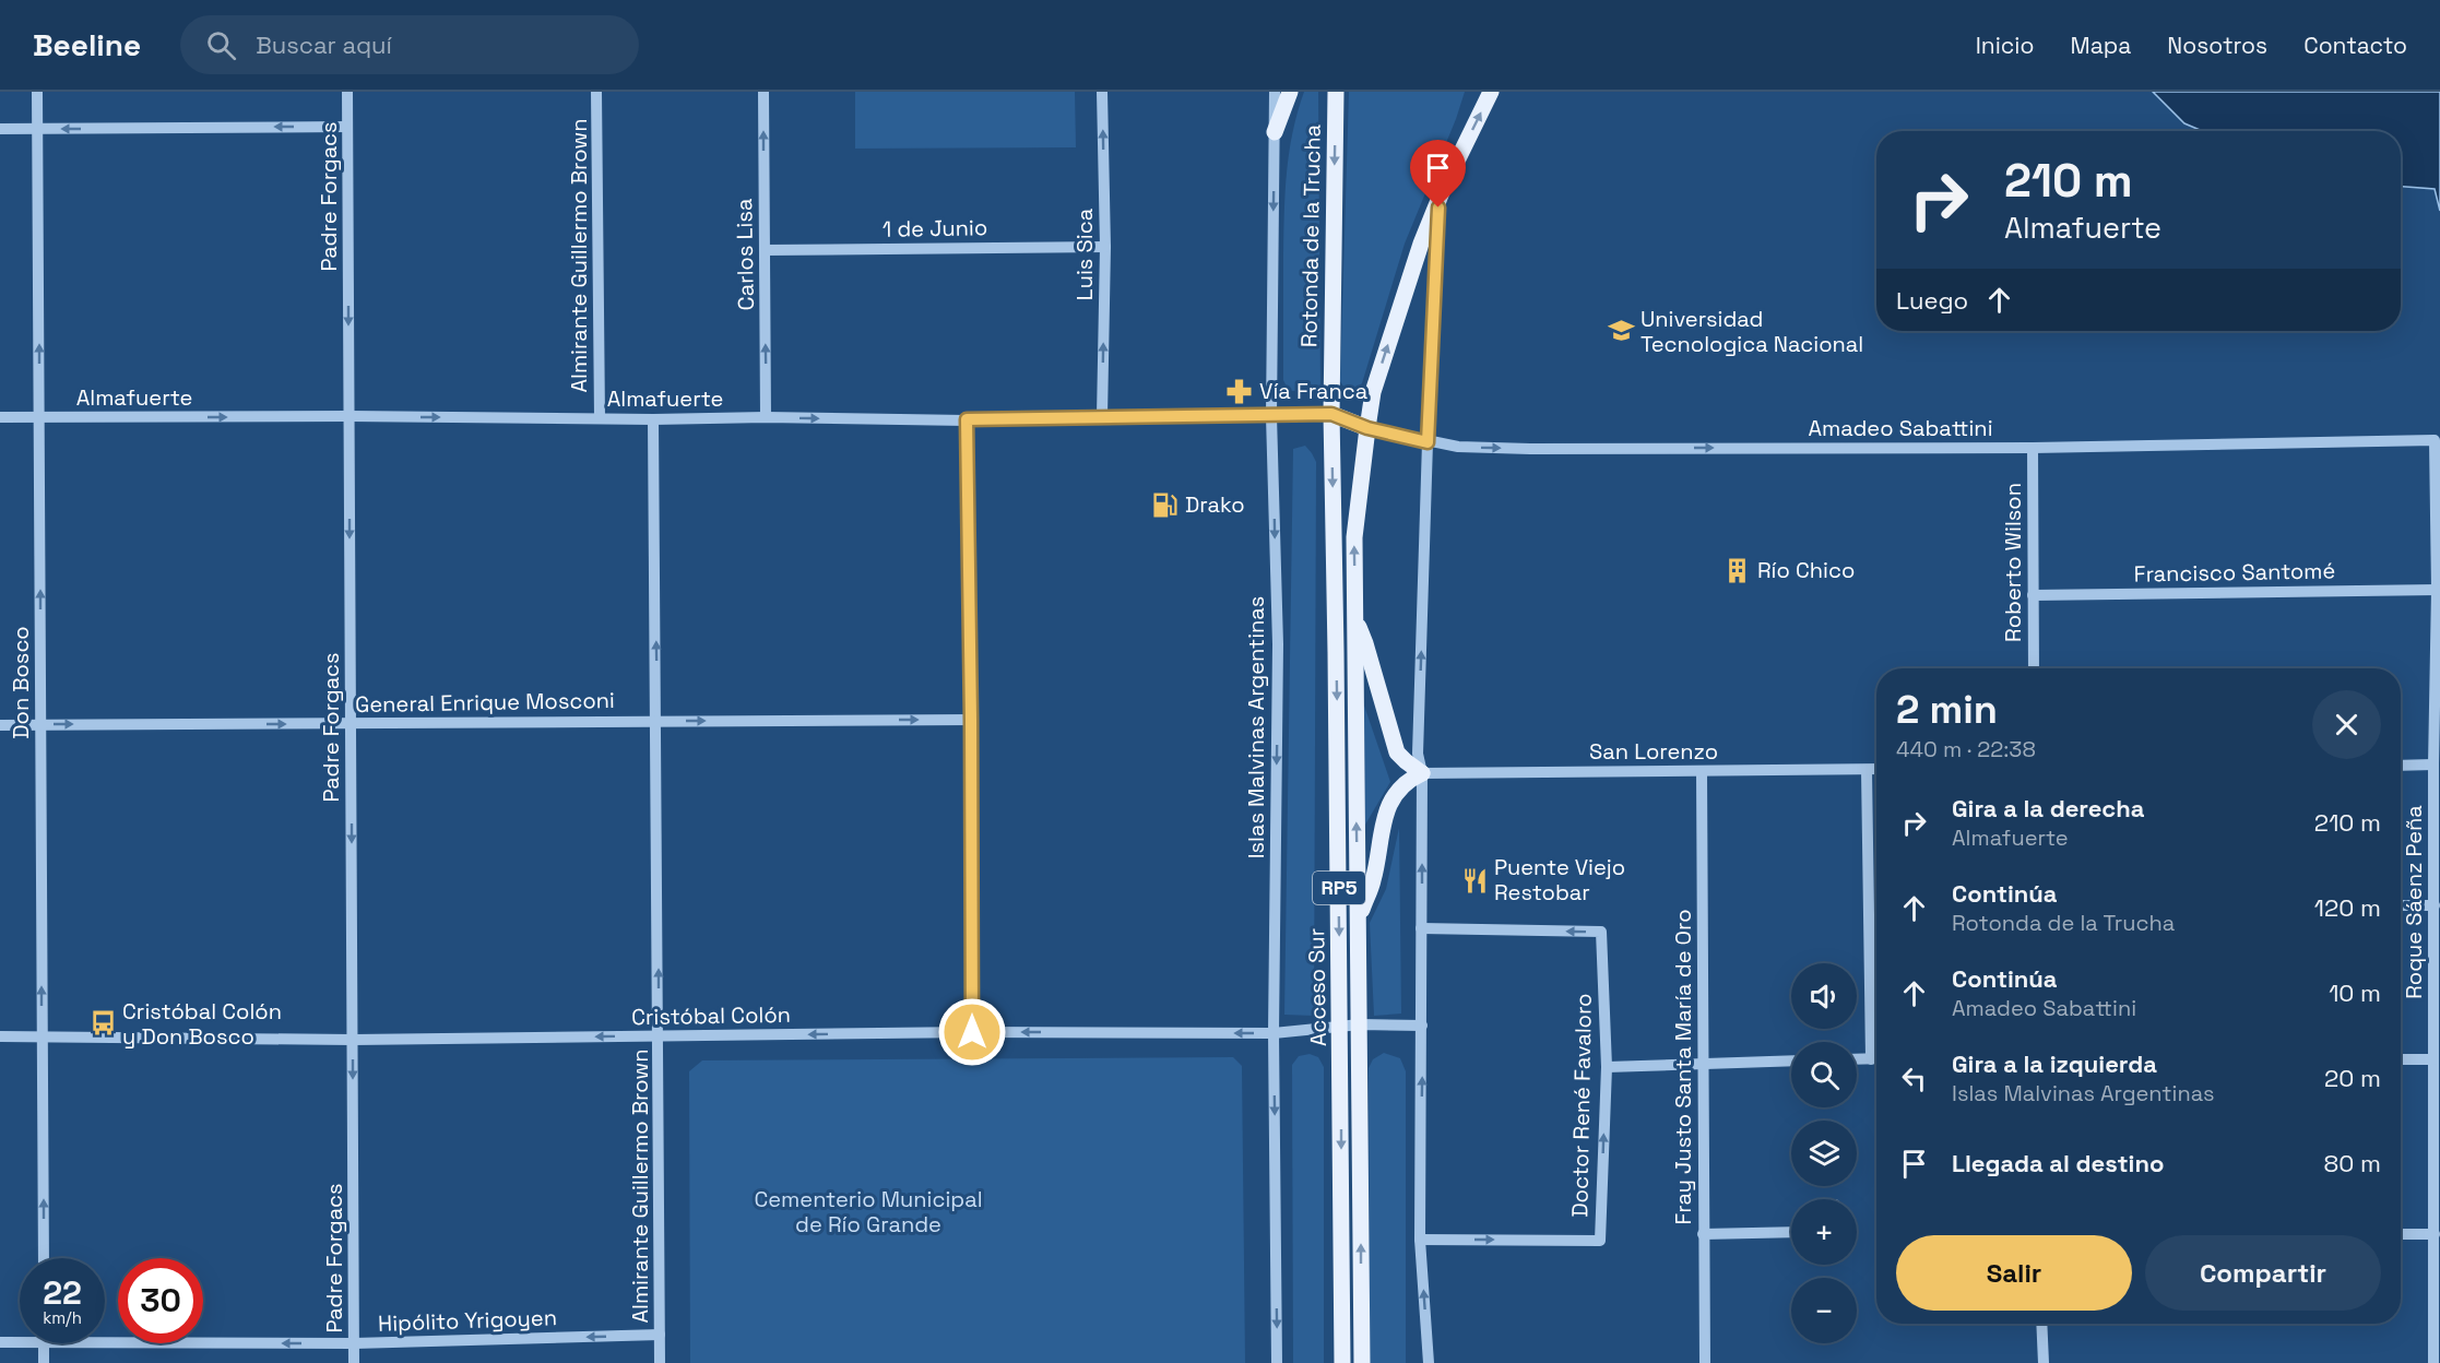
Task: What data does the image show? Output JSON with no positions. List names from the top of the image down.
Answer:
{
  "streets": {
    "main road": ["Rotonda de la Trucha", "RP5", "Acceso Sur"],
    "street": [
      "Padre Forgacs",
      "1 de Junio",
      "Carlos Lisa",
      "Luis Sica",
      "Almirante Guillermo Brown",
      "Almafuerte",
      "Amadeo Sabattini",
      "Roberto Wilson",
      "Francisco Santomé",
      "Don Bosco",
      "General Enrique Mosconi",
      "Islas Malvinas Argentinas",
      "San Lorenzo",
      "Roque Sáenz Peña",
      "Cristóbal Colón",
      "Fray Justo Santa María de Oro",
      "Doctor René Favaloro",
      "Hipólito Yrigoyen"
    ]
  },
  "crossings": [
    ["Padre Forgacs", "Almafuerte"],
    ["Padre Forgacs", "General Enrique Mosconi"],
    ["Padre Forgacs", "Cristóbal Colón"],
    ["Padre Forgacs", "Hipólito Yrigoyen"],
    ["1 de Junio", "Carlos Lisa"],
    ["1 de Junio", "Luis Sica"],
    ["Rotonda de la Trucha", "Almafuerte"],
    ["Rotonda de la Trucha", "Acceso Sur"],
    ["Carlos Lisa", "Almafuerte"],
    ["Luis Sica", "Almafuerte"],
    ["Almirante Guillermo Brown", "Almafuerte"],
    ["Almirante Guillermo Brown", "General Enrique Mosconi"],
    ["Almirante Guillermo Brown", "Cristóbal Colón"],
    ["Almirante Guillermo Brown", "Hipólito Yrigoyen"],
    ["Almafuerte", "Don Bosco"],
    ["Almafuerte", "Islas Malvinas Argentinas"],
    ["Almafuerte", "Acceso Sur"],
    ["Amadeo Sabattini", "Roberto Wilson"],
    ["Amadeo Sabattini", "RP5"],
    ["Amadeo Sabattini", "Roque Sáenz Peña"],
    ["Amadeo Sabattini", "Acceso Sur"],
    ["Roberto Wilson", "Francisco Santomé"],
    ["Francisco Santomé", "Roque Sáenz Peña"],
    ["Don Bosco", "General Enrique Mosconi"],
    ["Don Bosco", "Cristóbal Colón"],
    ["Islas Malvinas Argentinas", "Cristóbal Colón"],
    ["San Lorenzo", "Fray Justo Santa María de Oro"],
    ["RP5", "Acceso Sur"],
    ["Acceso Sur", "Cristóbal Colón"]
  ],
  "one_way": [
    "Padre Forgacs",
    "Carlos Lisa",
    "Luis Sica",
    "Almirante Guillermo Brown",
    "Almafuerte",
    "Amadeo Sabattini",
    "Don Bosco",
    "General Enrique Mosconi",
    "Islas Malvinas Argentinas",
    "Cristóbal Colón",
    "Hipólito Yrigoyen"
  ],
  "parks": ["Cementerio Municipal de Río Grande"],
  "places": {
    "school or university": ["Universidad Tecnologica Nacional"],
    "pharmacy": ["Vía Franca"],
    "fuel station": ["Drako"],
    "building": ["Río Chico"],
    "restaurant": ["Puente Viejo Restobar"],
    "bus stop": ["Cristóbal Colón y Don Bosco"]
  },
  "page": {
    "header": "Beeline",
    "search": "Buscar aquí",
    "nav": [
      "Inicio",
      "Mapa",
      "Nosotros",
      "Contacto"
    ],
    "turn": ["210 m", "Almafuerte"],
    "then": "Luego",
    "heading": ["2 min", "440 m · 22:38"],
    "list": [
      {
        "name": "Gira a la derecha",
        "note": "Almafuerte",
        "value": "210 m"
      },
      {
        "name": "Continúa",
        "note": "Rotonda de la Trucha",
        "value": "120 m"
      },
      {
        "name": "Continúa",
        "note": "Amadeo Sabattini",
        "value": "10 m"
      },
      {
        "name": "Gira a la izquierda",
        "note": "Islas Malvinas Argentinas",
        "value": "20 m"
      },
      {
        "name": "Llegada al destino",
        "value": "80 m"
      }
    ],
    "map_buttons": ["+", "−"],
    "buttons": ["Salir", "Compartir"],
    "speed": "22 km/h",
    "limit": "30"
  }
}
